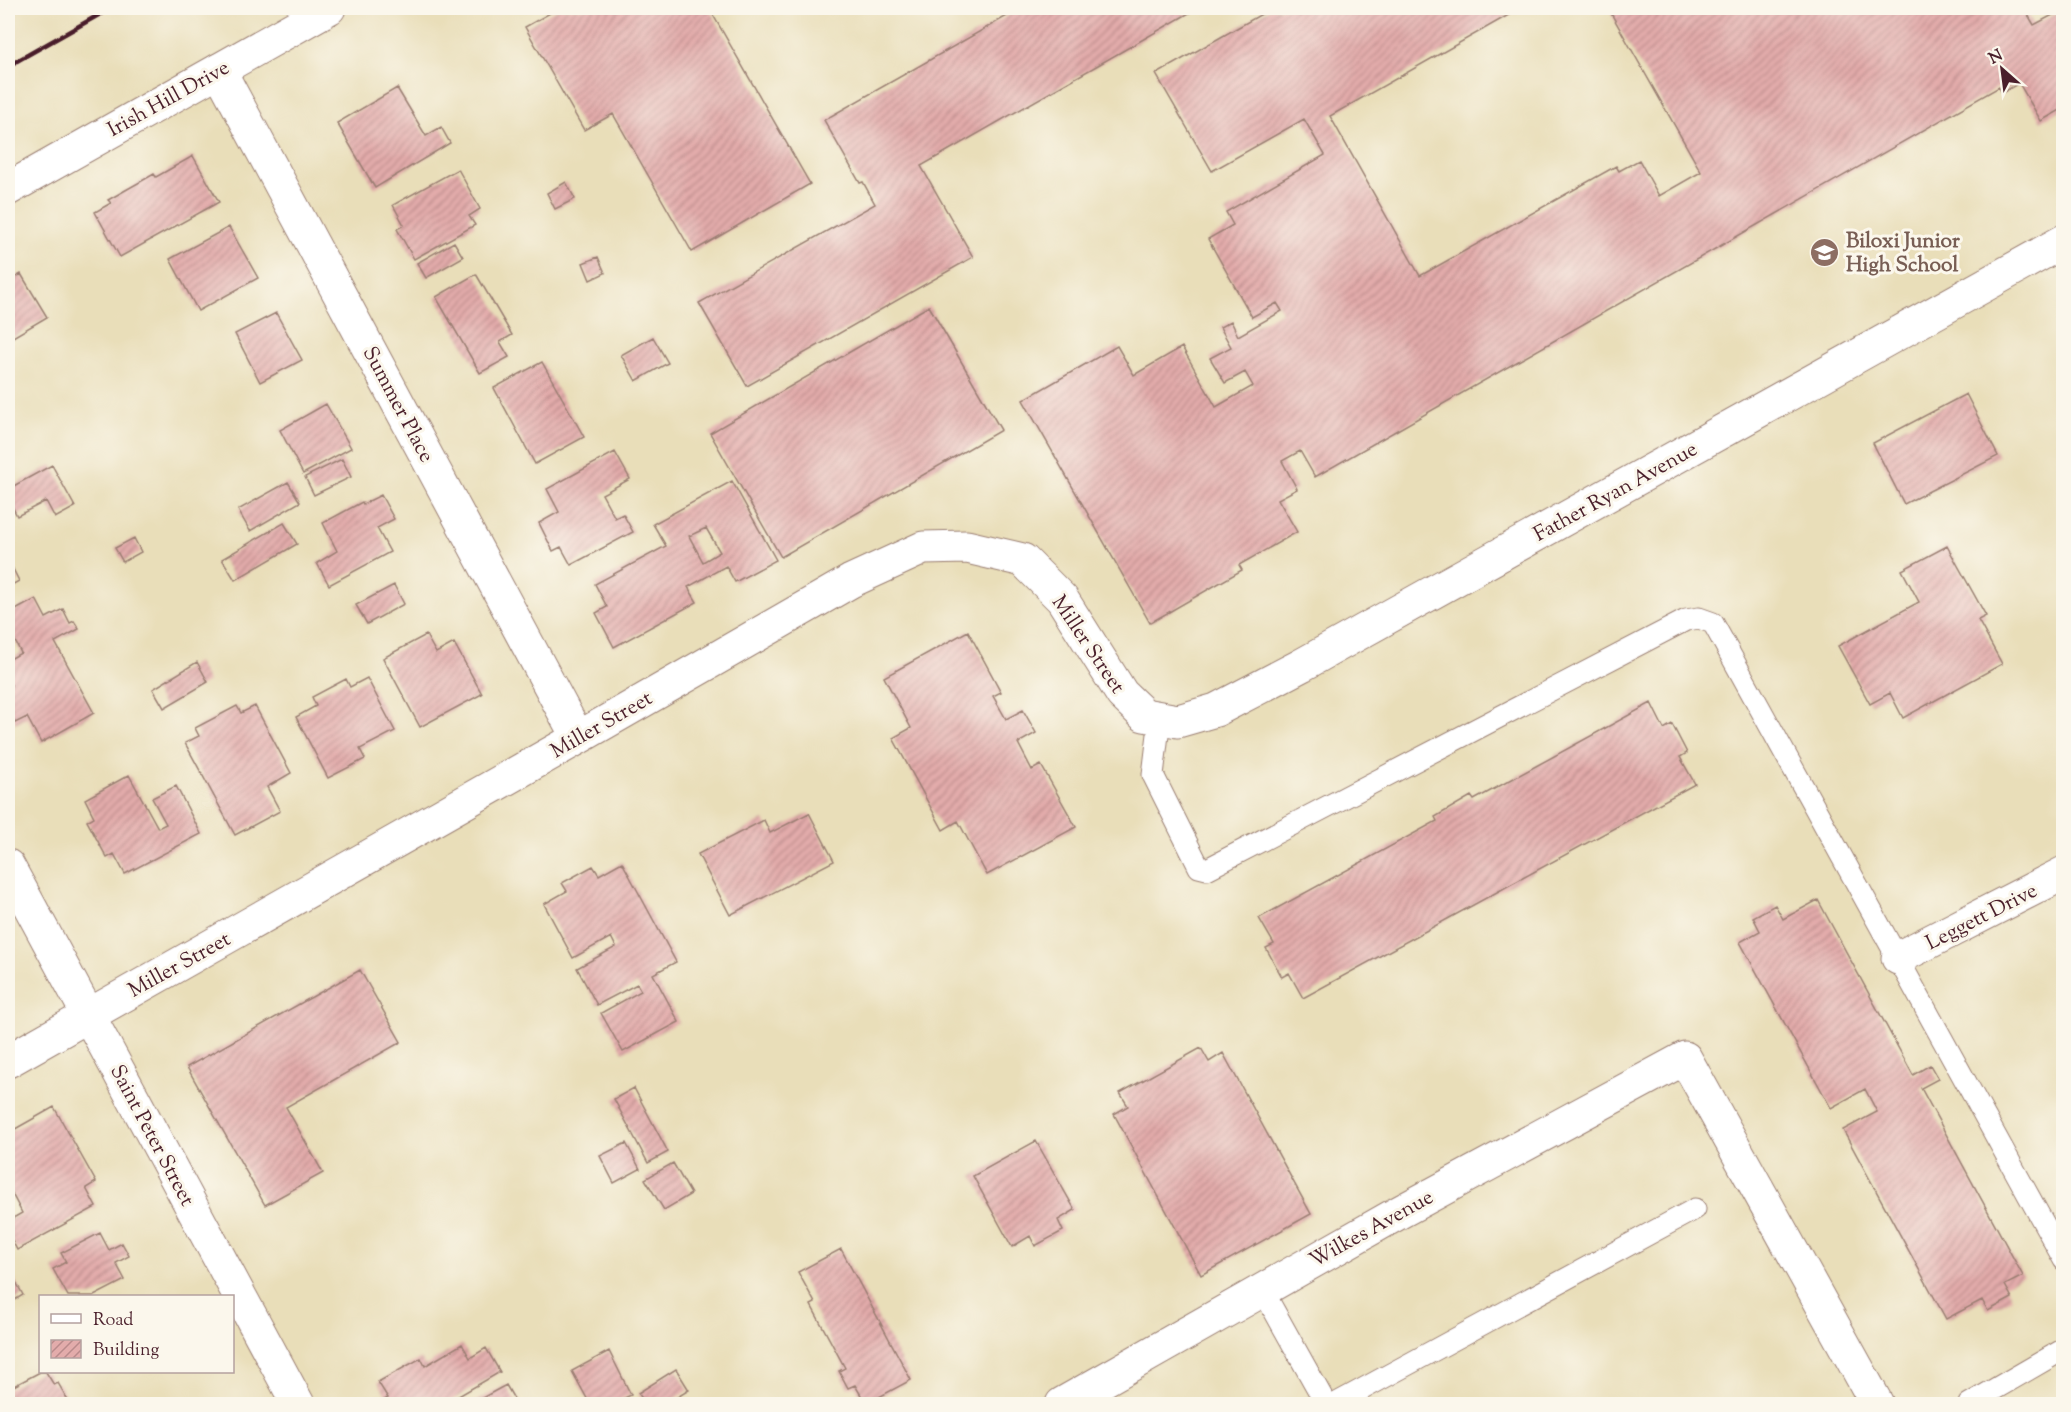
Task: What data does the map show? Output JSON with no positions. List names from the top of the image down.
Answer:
{
  "streets": {
    "street": [
      "Irish Hill Drive",
      "Summer Place",
      "Father Ryan Avenue",
      "Miller Street",
      "Leggett Drive",
      "Saint Peter Street",
      "Wilkes Avenue"
    ]
  },
  "crossings": [
    ["Irish Hill Drive", "Summer Place"],
    ["Summer Place", "Miller Street"],
    ["Father Ryan Avenue", "Miller Street"],
    ["Miller Street", "Saint Peter Street"]
  ],
  "places": {
    "school or university": ["Biloxi Junior High School"]
  },
  "legend": ["Road", "Building"],
  "north": "top left"
}
